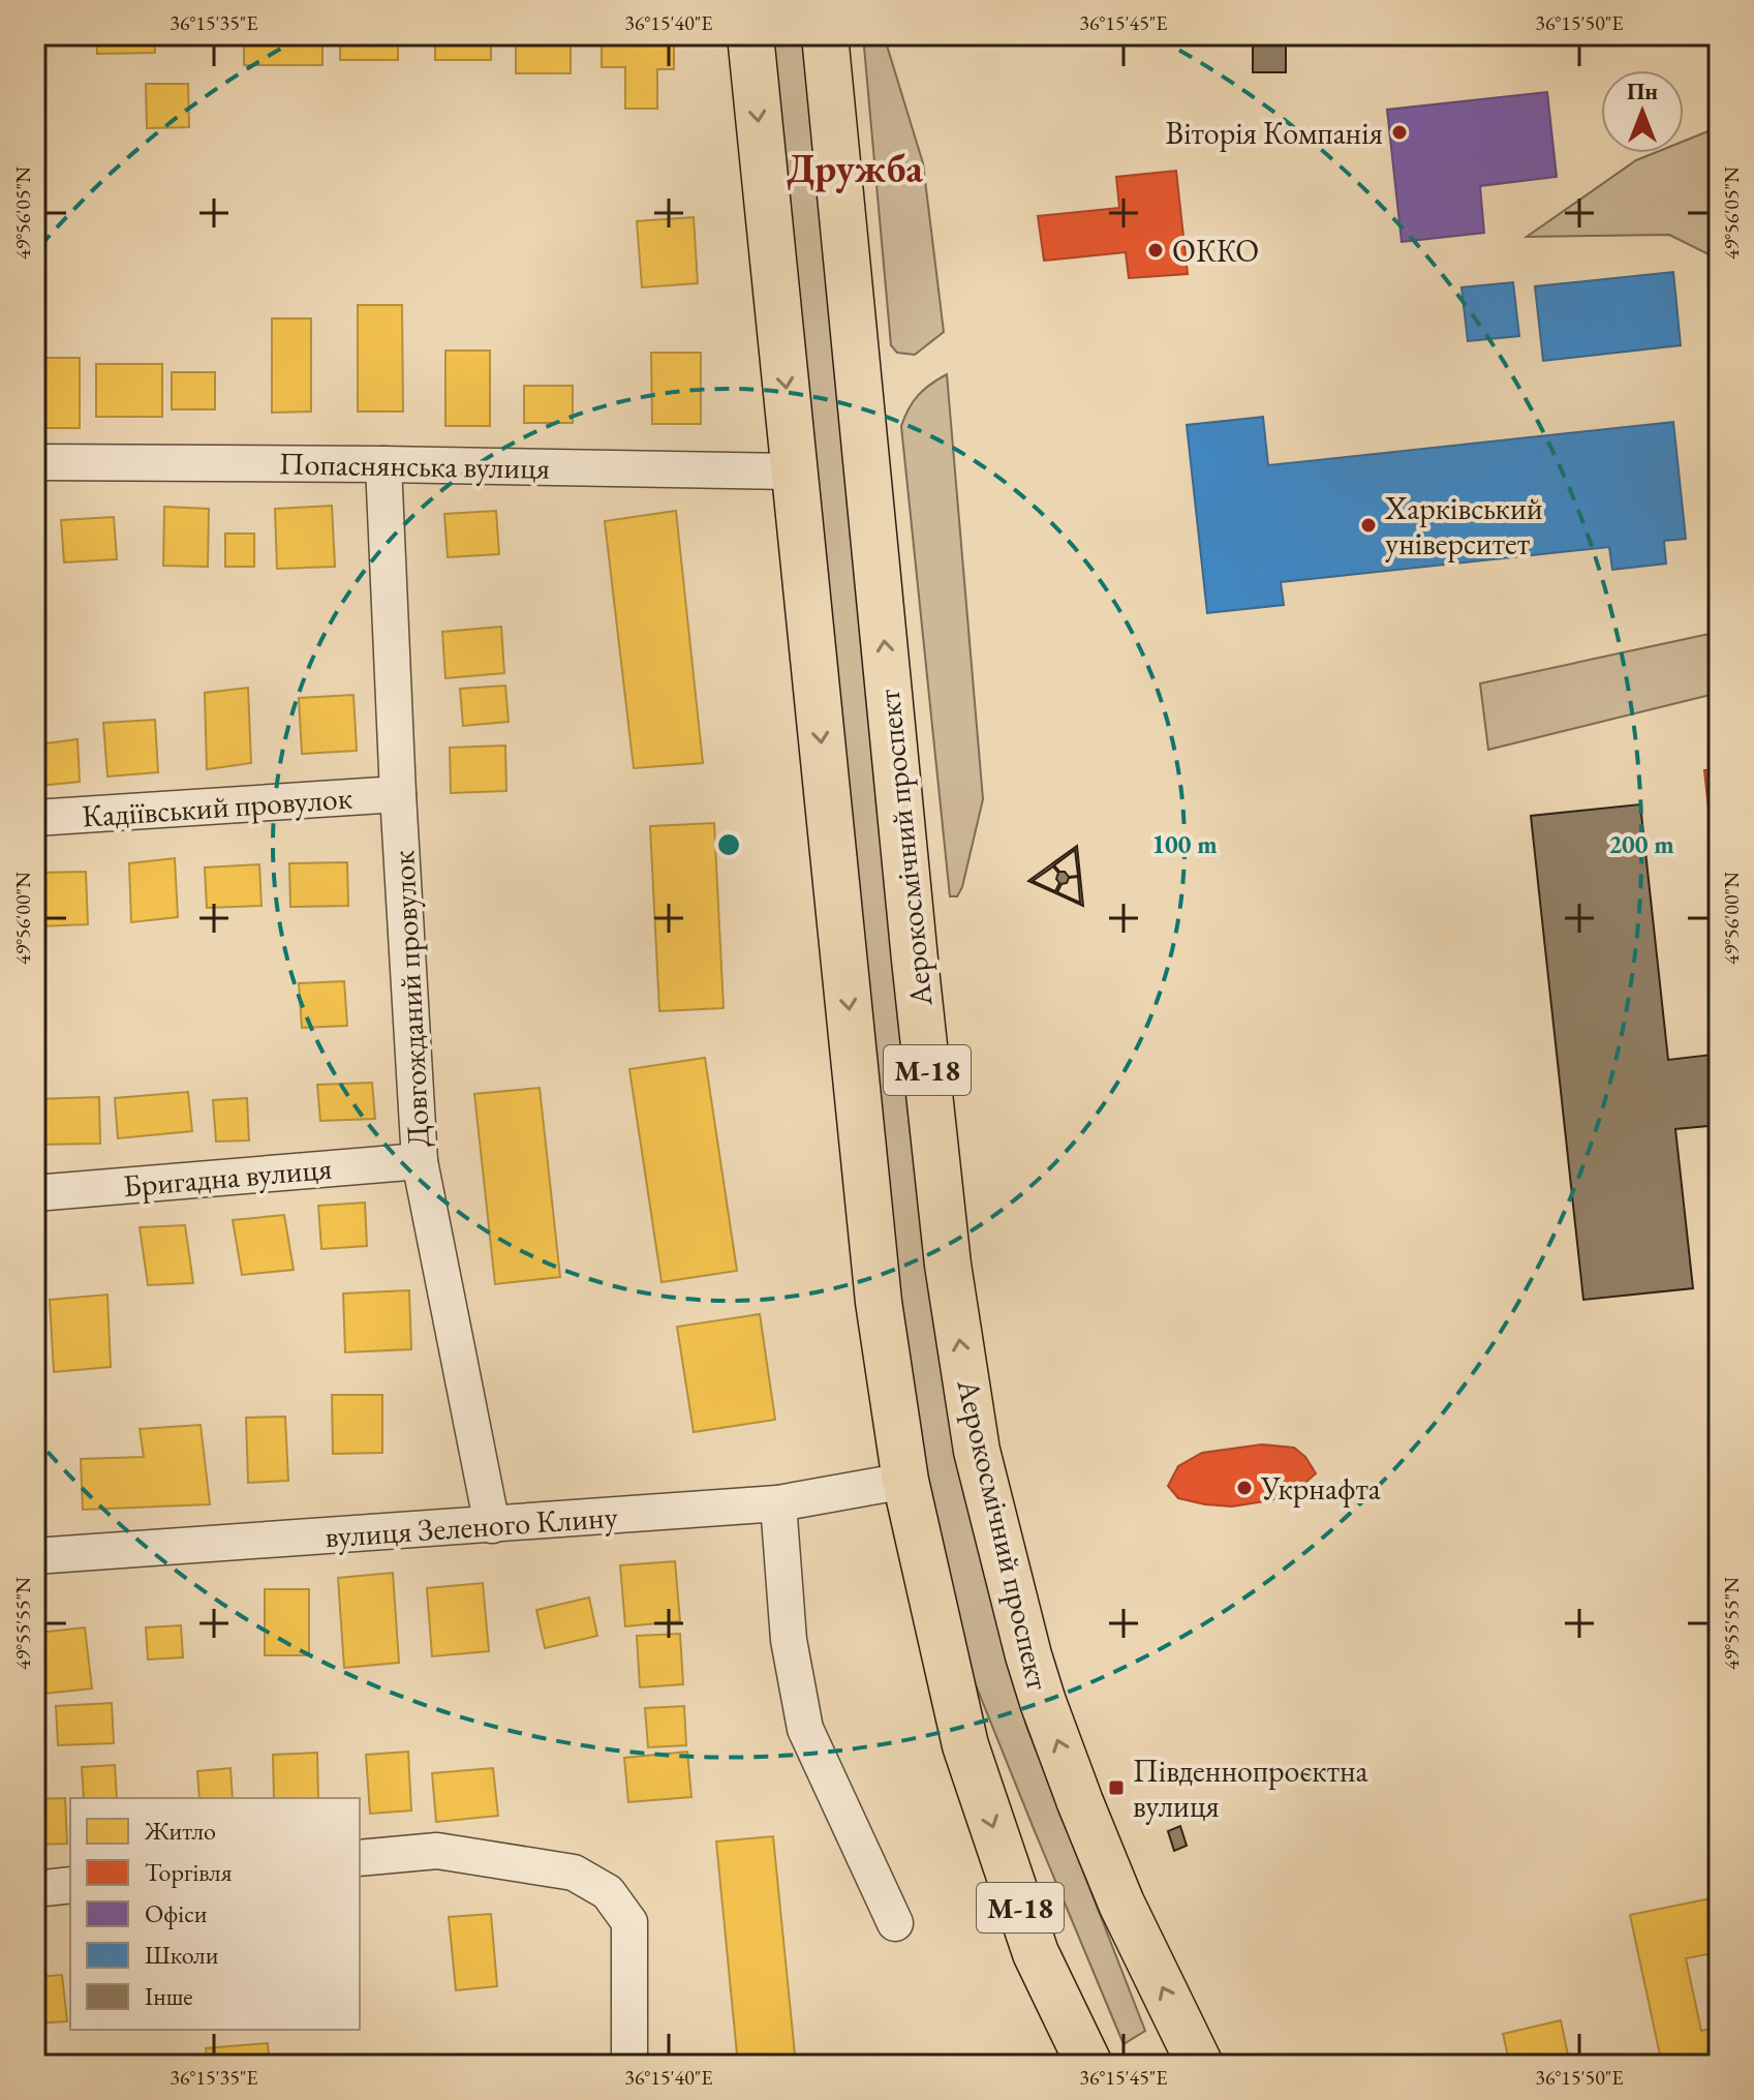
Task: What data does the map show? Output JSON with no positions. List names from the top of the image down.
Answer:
{
  "streets": {
    "main road": ["Аерокосмічний проспект", "М-18"],
    "street": [
      "Попаснянська вулиця",
      "Кадіївський провулок",
      "Довгожданий провулок",
      "Бригадна вулиця",
      "вулиця Зеленого Клину"
    ]
  },
  "crossings": [
    ["Попаснянська вулиця", "Довгожданий провулок"],
    ["Попаснянська вулиця", "М-18"],
    ["Кадіївський провулок", "Довгожданий провулок"],
    ["Довгожданий провулок", "Бригадна вулиця"],
    ["Довгожданий провулок", "вулиця Зеленого Клину"],
    ["М-18", "вулиця Зеленого Клину"]
  ],
  "districts": ["Дружба"],
  "places": {
    "other": [
      "Віторія Компанія",
      "ОККО",
      "Харківський університет",
      "Укрнафта"
    ],
    "transit": ["Південнопроєктна вулиця"]
  },
  "legend": [
    "Житло",
    "Торгівля",
    "Офіси",
    "Школи",
    "Інше"
  ],
  "north": "top",
  "coordinates": [
    "36°15'35\"E",
    "36°15'40\"E",
    "36°15'45\"E",
    "36°15'50\"E",
    "49°56'05\"N",
    "49°56'00\"N",
    "49°55'55\"N"
  ],
  "rings": ["100 m", "200 m"]
}
